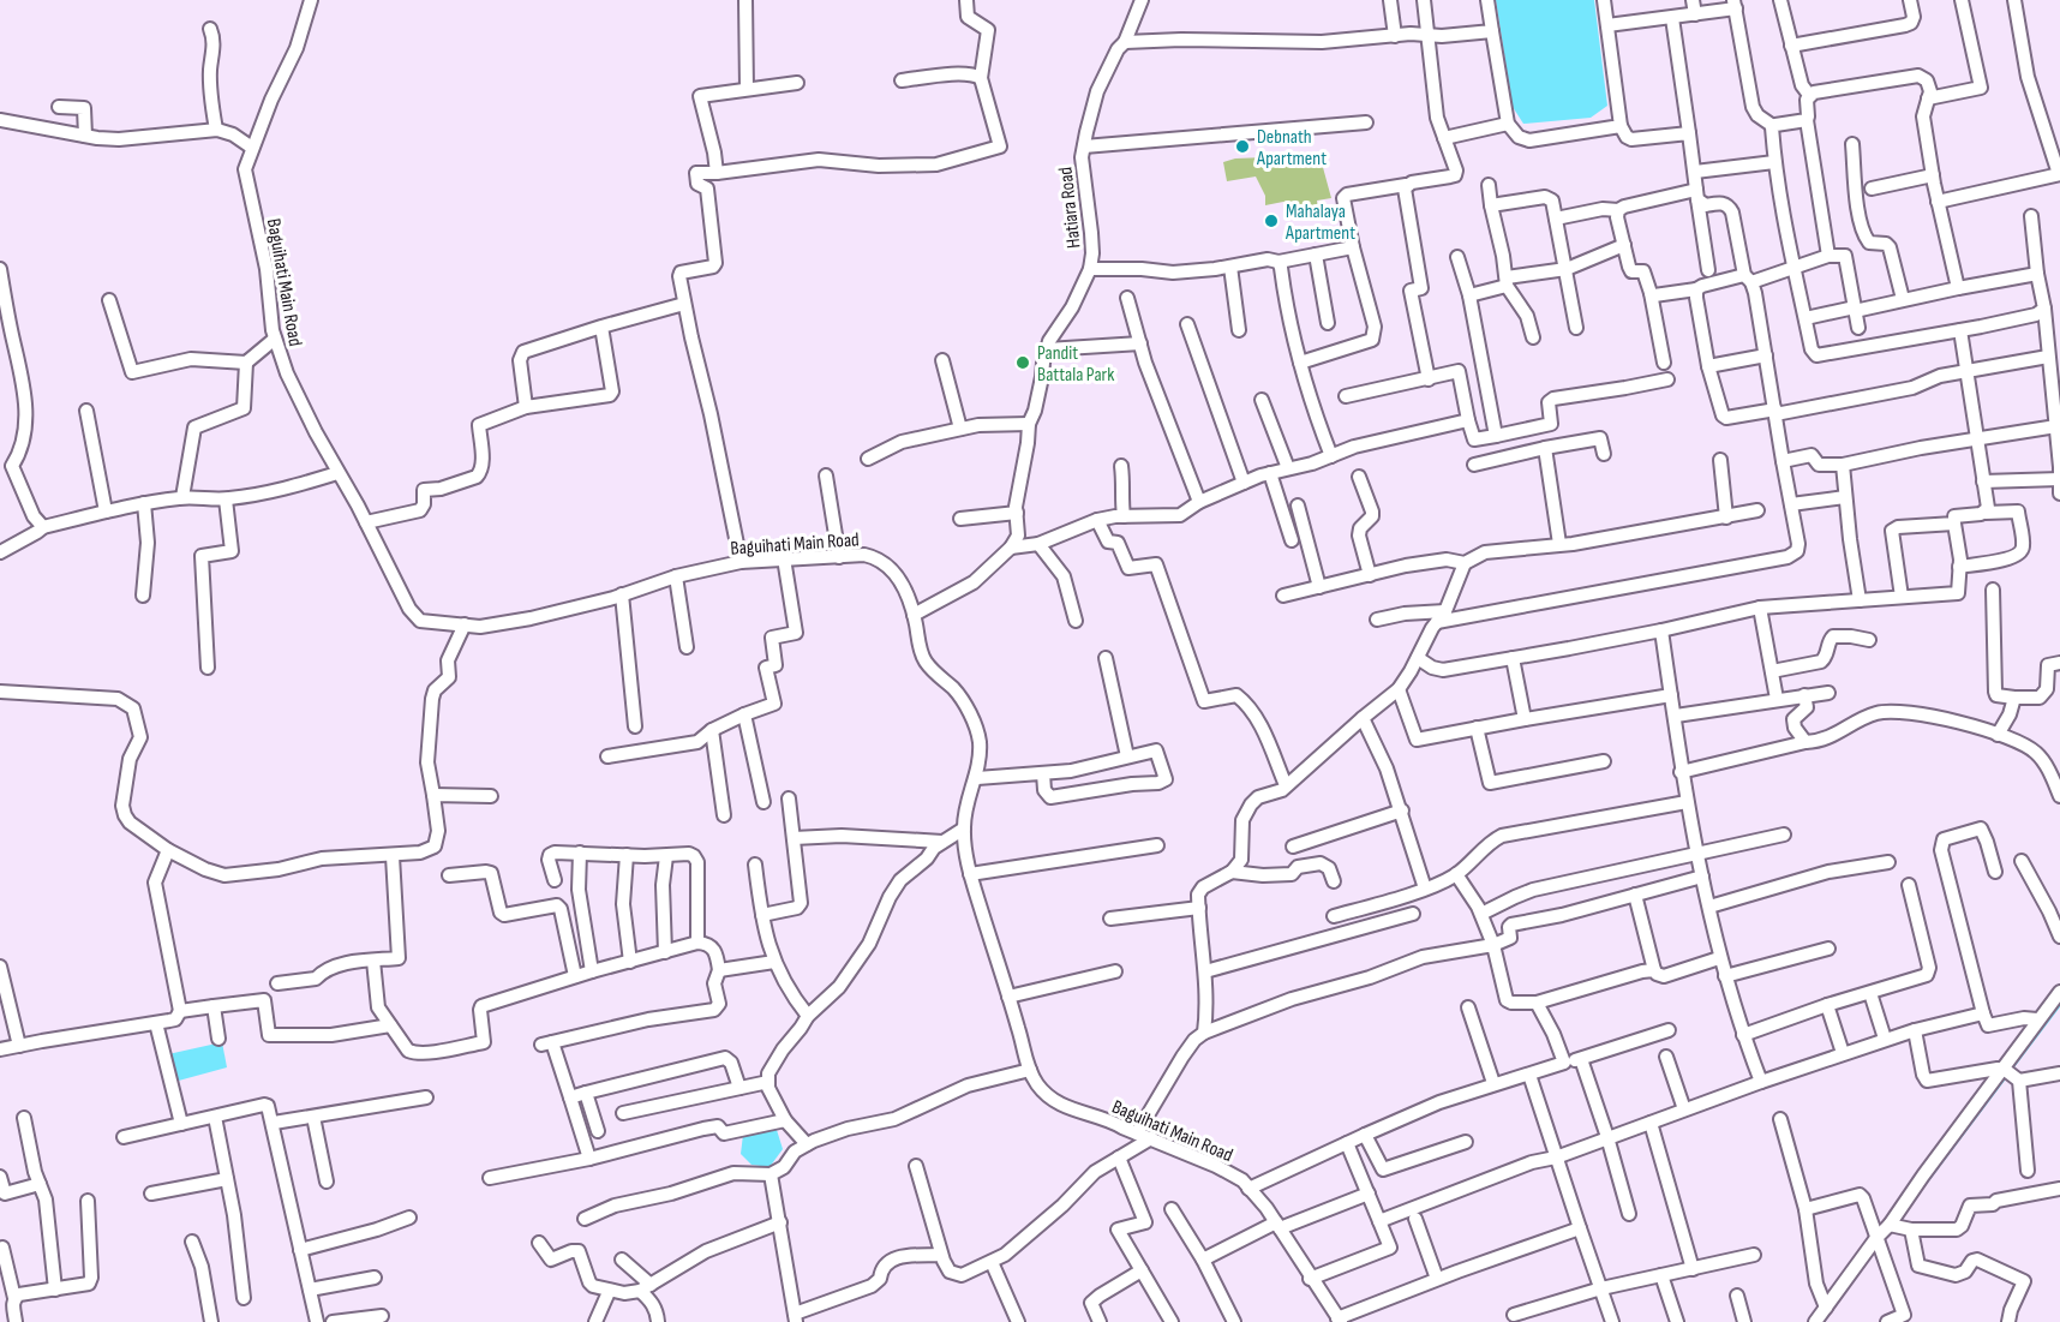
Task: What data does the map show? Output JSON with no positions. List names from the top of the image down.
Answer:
{
  "streets": {
    "street": ["Hatiara Road", "Baguihati Main Road"]
  },
  "places": ["Debnath Apartment", "Mahalaya Apartment", "Pandit Battala Park"]
}
